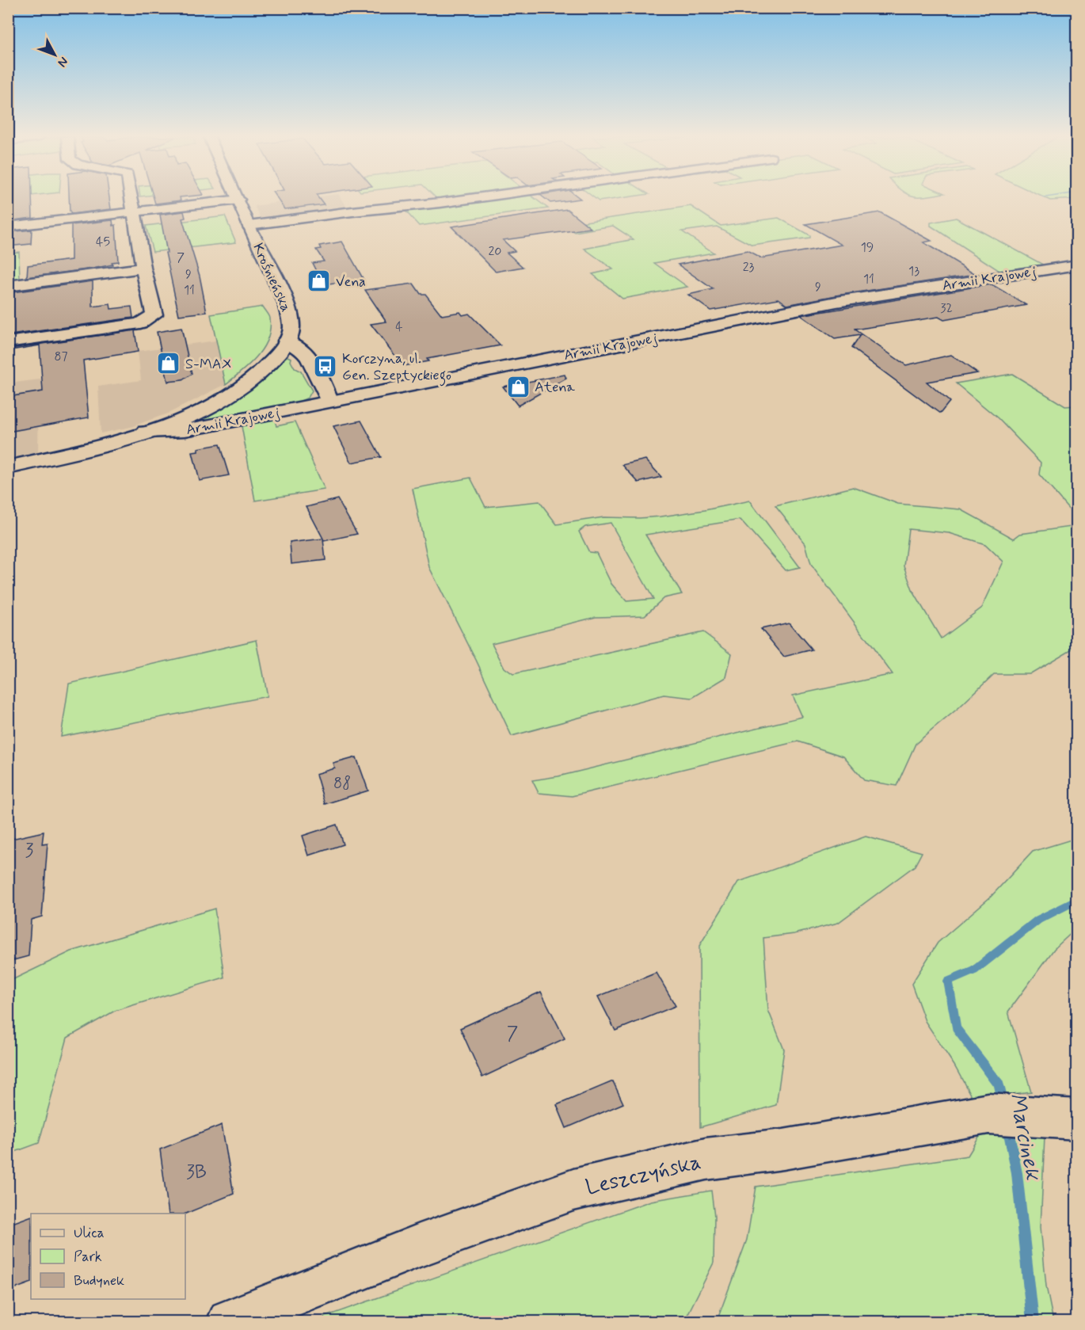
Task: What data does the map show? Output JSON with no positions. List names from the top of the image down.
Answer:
{
  "streets": {
    "street": ["Krośnieńska", "Armii Krajowej", "Leszczyńska"]
  },
  "crossings": [
    ["Krośnieńska", "Armii Krajowej"]
  ],
  "water": ["Marcinek"],
  "places": {
    "shop": ["Vena", "S-MAX", "Atena"],
    "bus stop": ["Korczyna, ul. Gen. Szeptyckiego"]
  },
  "house_numbers": [
    "45",
    "19",
    "20",
    "7",
    "23",
    "13",
    "9",
    "11",
    "9",
    "11",
    "32",
    "4",
    "87",
    "88",
    "3",
    "7",
    "3B"
  ],
  "legend": ["Ulica", "Park", "Budynek"],
  "north": "bottom right"
}
